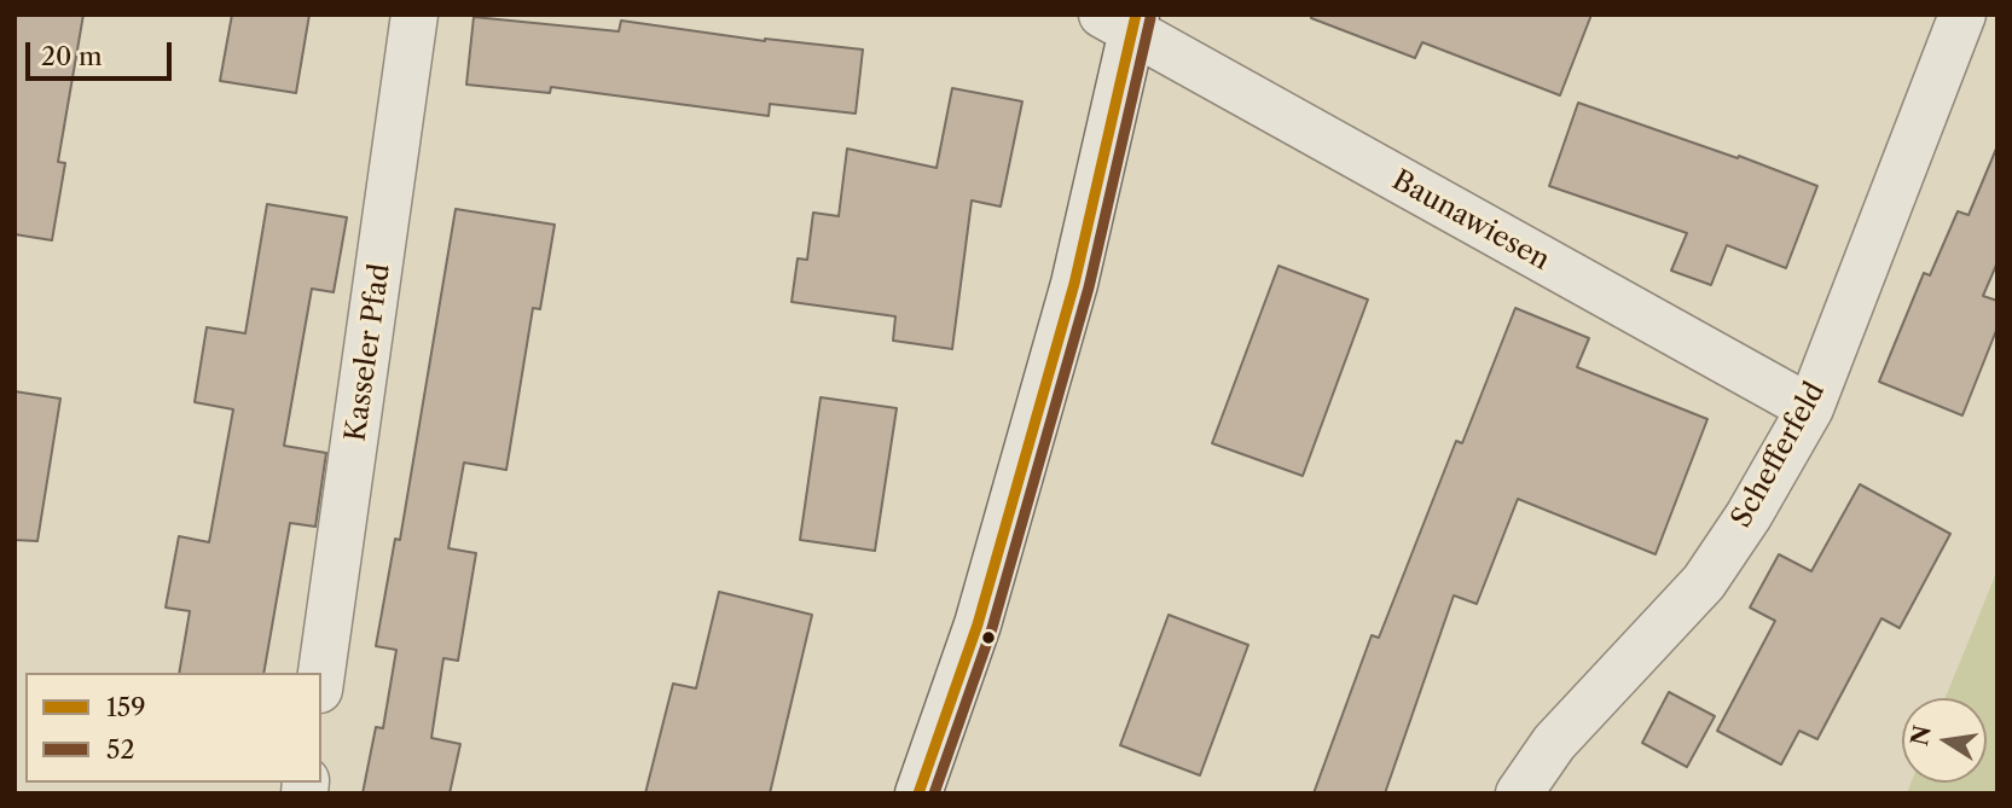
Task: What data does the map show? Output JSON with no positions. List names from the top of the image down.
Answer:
{
  "streets": {
    "street": ["Baunawiesen", "Kasseler Pfad", "Schefferfeld"]
  },
  "crossings": [
    ["Baunawiesen", "Schefferfeld"]
  ],
  "lines": ["transit line 159", "transit line 52"],
  "legend": ["159", "52"],
  "scale_bar": "20 m",
  "north": "left"
}
